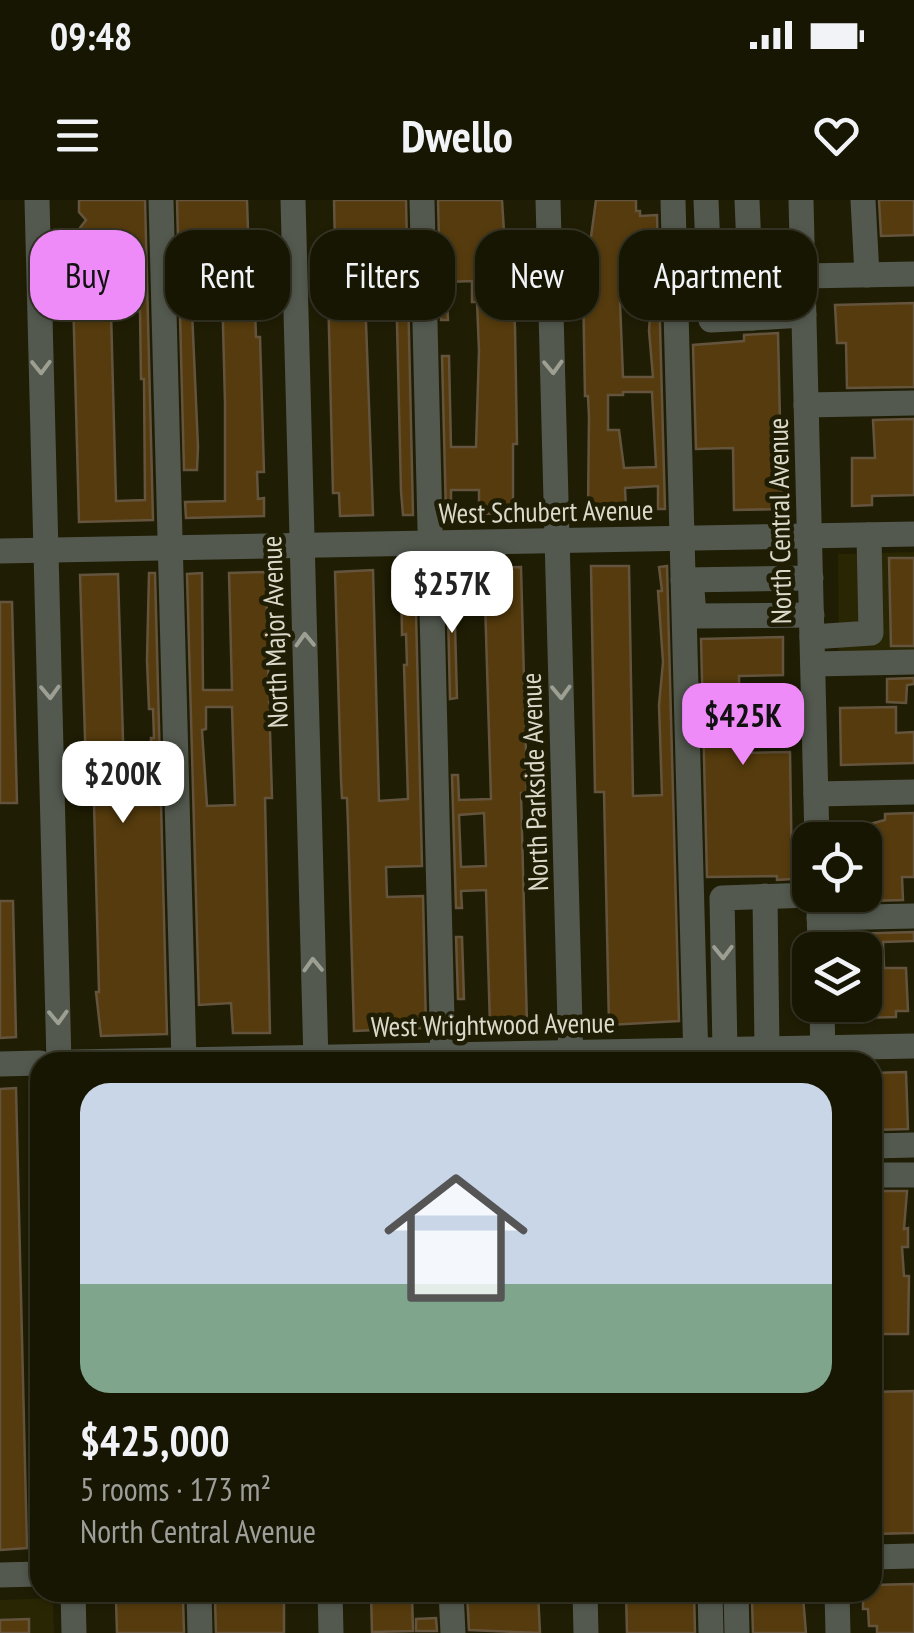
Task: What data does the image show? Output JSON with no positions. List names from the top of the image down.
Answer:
{
  "streets": {
    "street": [
      "West Schubert Avenue",
      "North Central Avenue",
      "North Major Avenue",
      "North Parkside Avenue",
      "West Wrightwood Avenue"
    ]
  },
  "crossings": [
    ["West Schubert Avenue", "North Central Avenue"],
    ["West Schubert Avenue", "North Major Avenue"],
    ["West Schubert Avenue", "North Parkside Avenue"]
  ],
  "page": {
    "status": "09:48",
    "header": "Dwello",
    "chip": [
      "Buy",
      "Rent",
      "Filters",
      "New",
      "Apartment"
    ],
    "price": ["$257K", "$425K", "$200K"],
    "list": [
      {
        "name": "$425,000",
        "note": "5 rooms · 173 m² · North Central Avenue"
      }
    ]
  }
}
